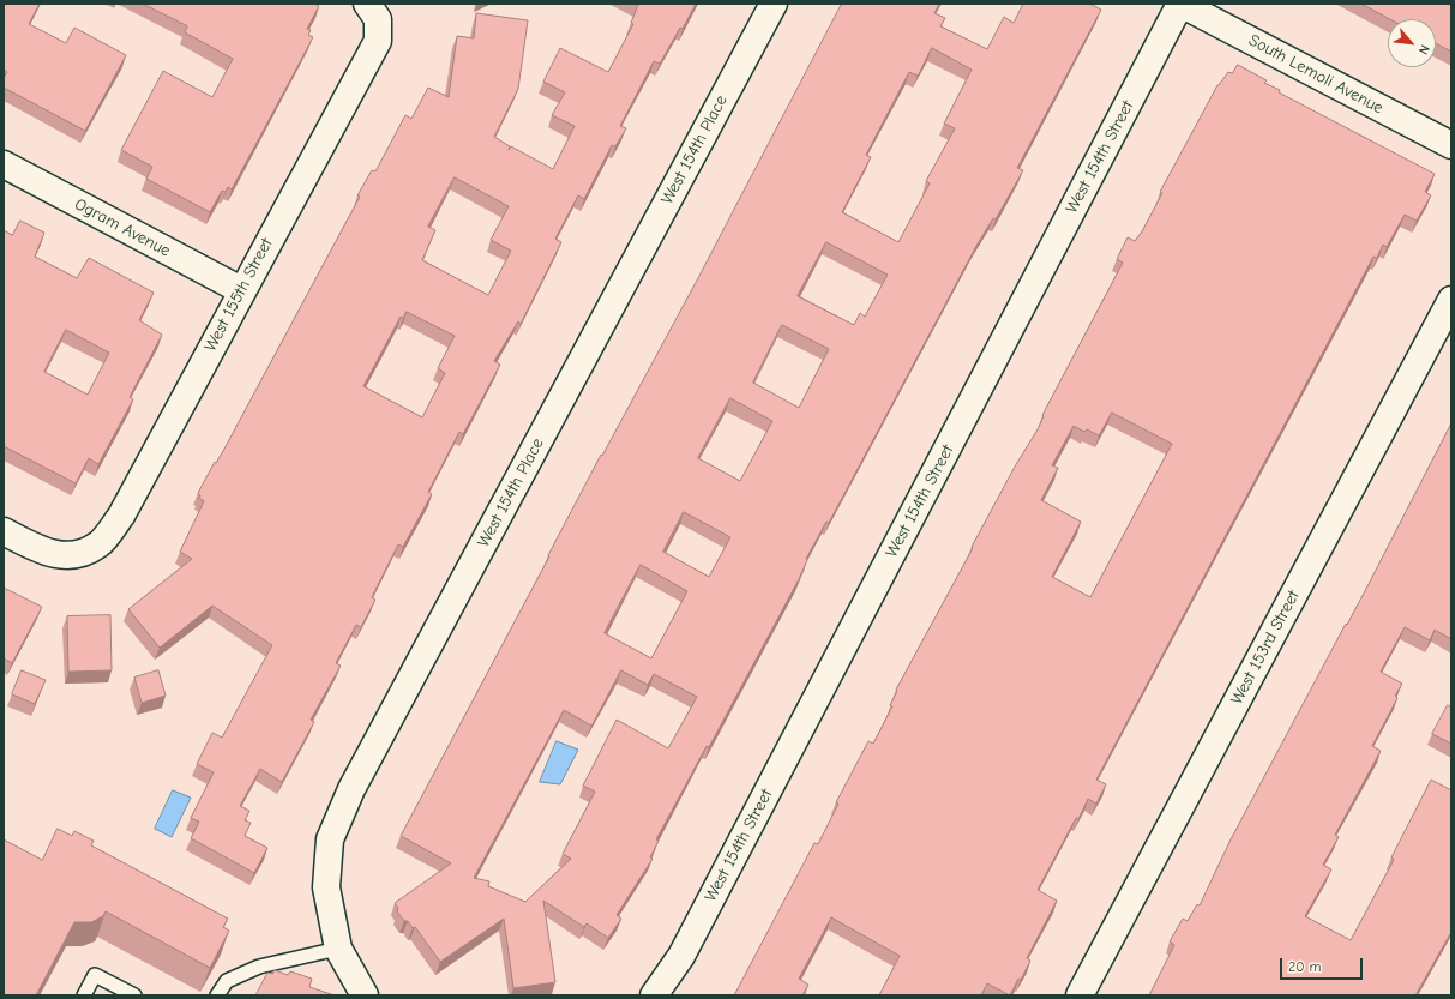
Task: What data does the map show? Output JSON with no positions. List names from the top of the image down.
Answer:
{
  "streets": {
    "street": [
      "South Lemoli Avenue",
      "West 154th Place",
      "West 154th Street",
      "Ogram Avenue",
      "West 155th Street",
      "West 153rd Street"
    ]
  },
  "crossings": [
    ["South Lemoli Avenue", "West 154th Street"],
    ["Ogram Avenue", "West 155th Street"]
  ],
  "scale_bar": "20 m",
  "north": "bottom right"
}
